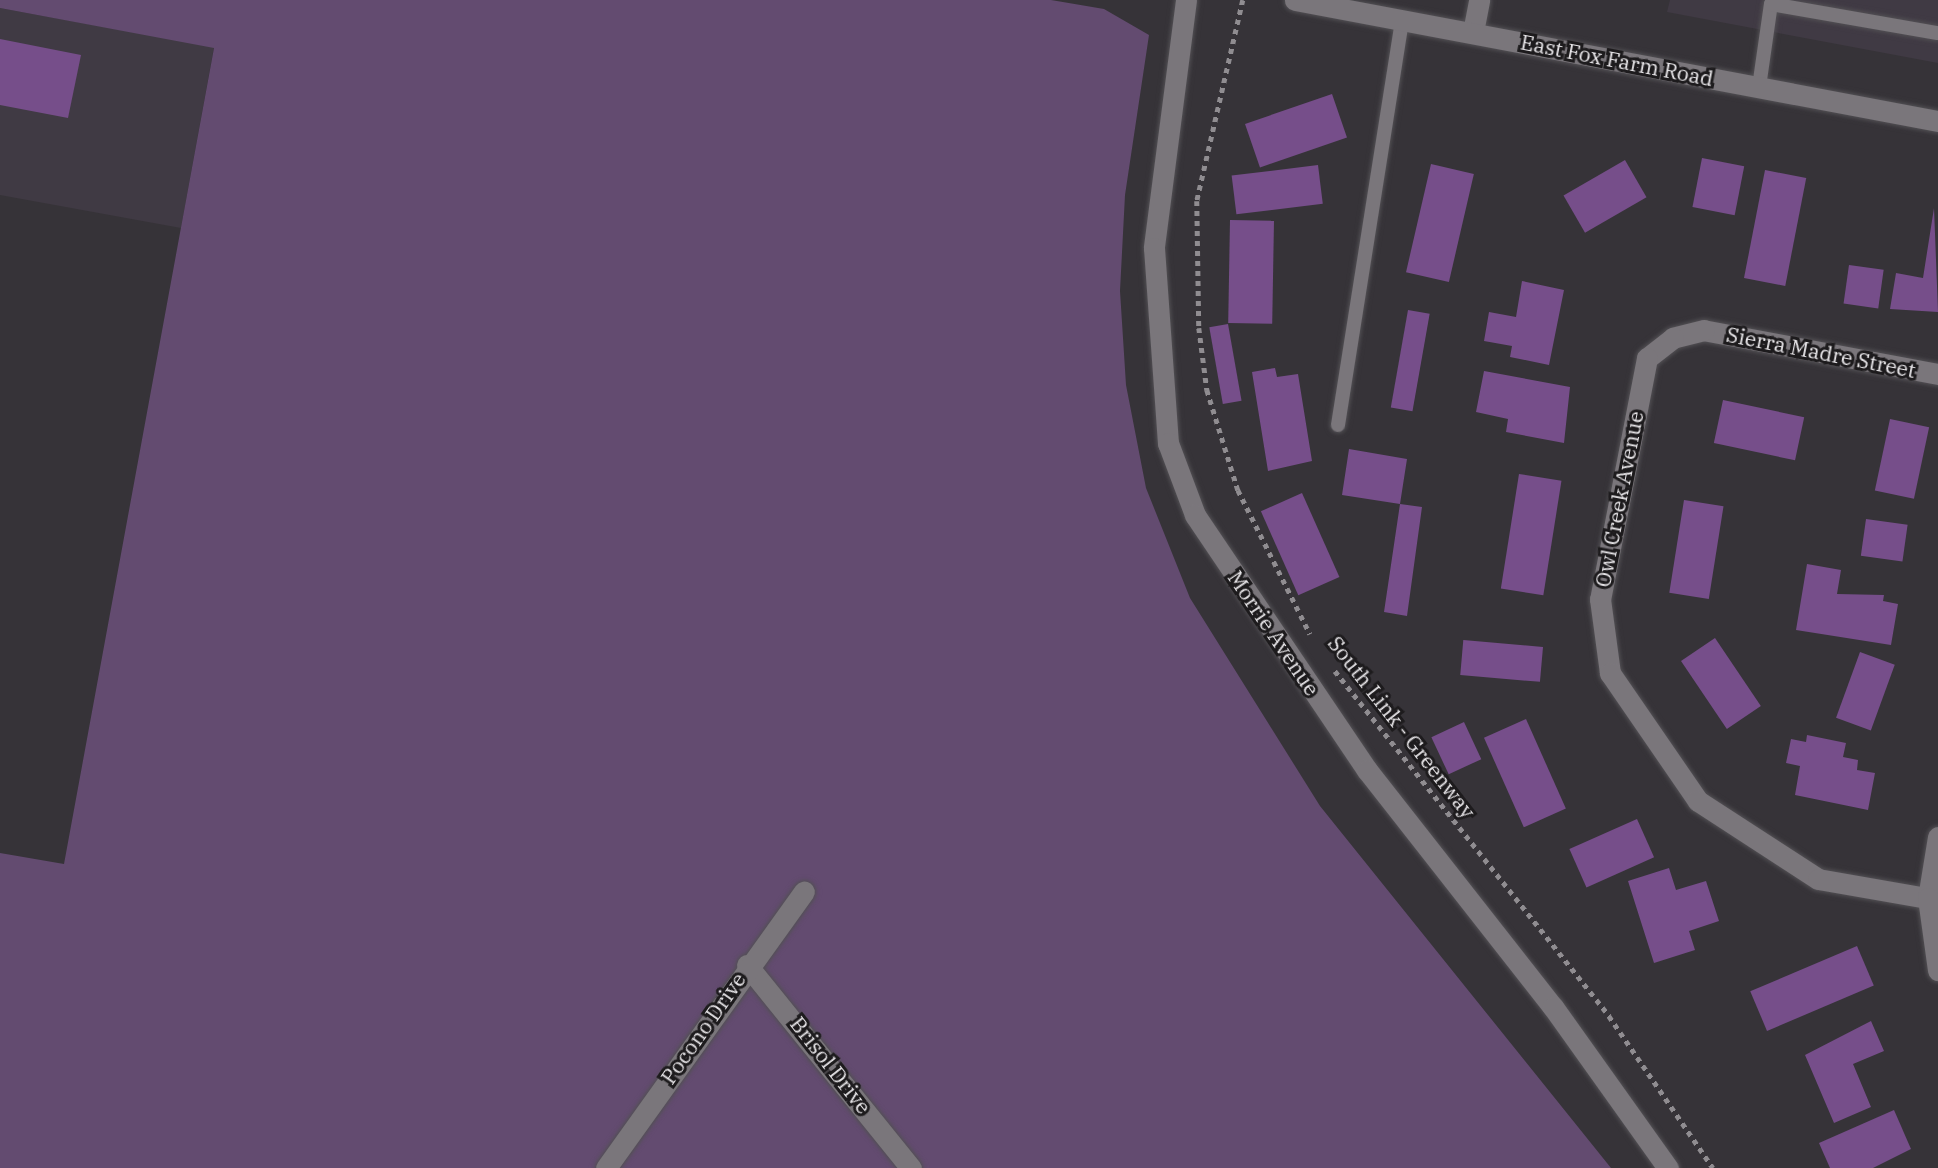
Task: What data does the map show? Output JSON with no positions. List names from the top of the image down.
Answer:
{
  "streets": {
    "main road": [
      "East Fox Farm Road",
      "Sierra Madre Street",
      "Owl Creek Avenue",
      "Morrie Avenue",
      "Pocono Drive",
      "Brisol Drive"
    ],
    "path": ["South Link - Greenway"]
  },
  "crossings": [
    ["Sierra Madre Street", "Owl Creek Avenue"],
    ["Pocono Drive", "Brisol Drive"]
  ]
}
